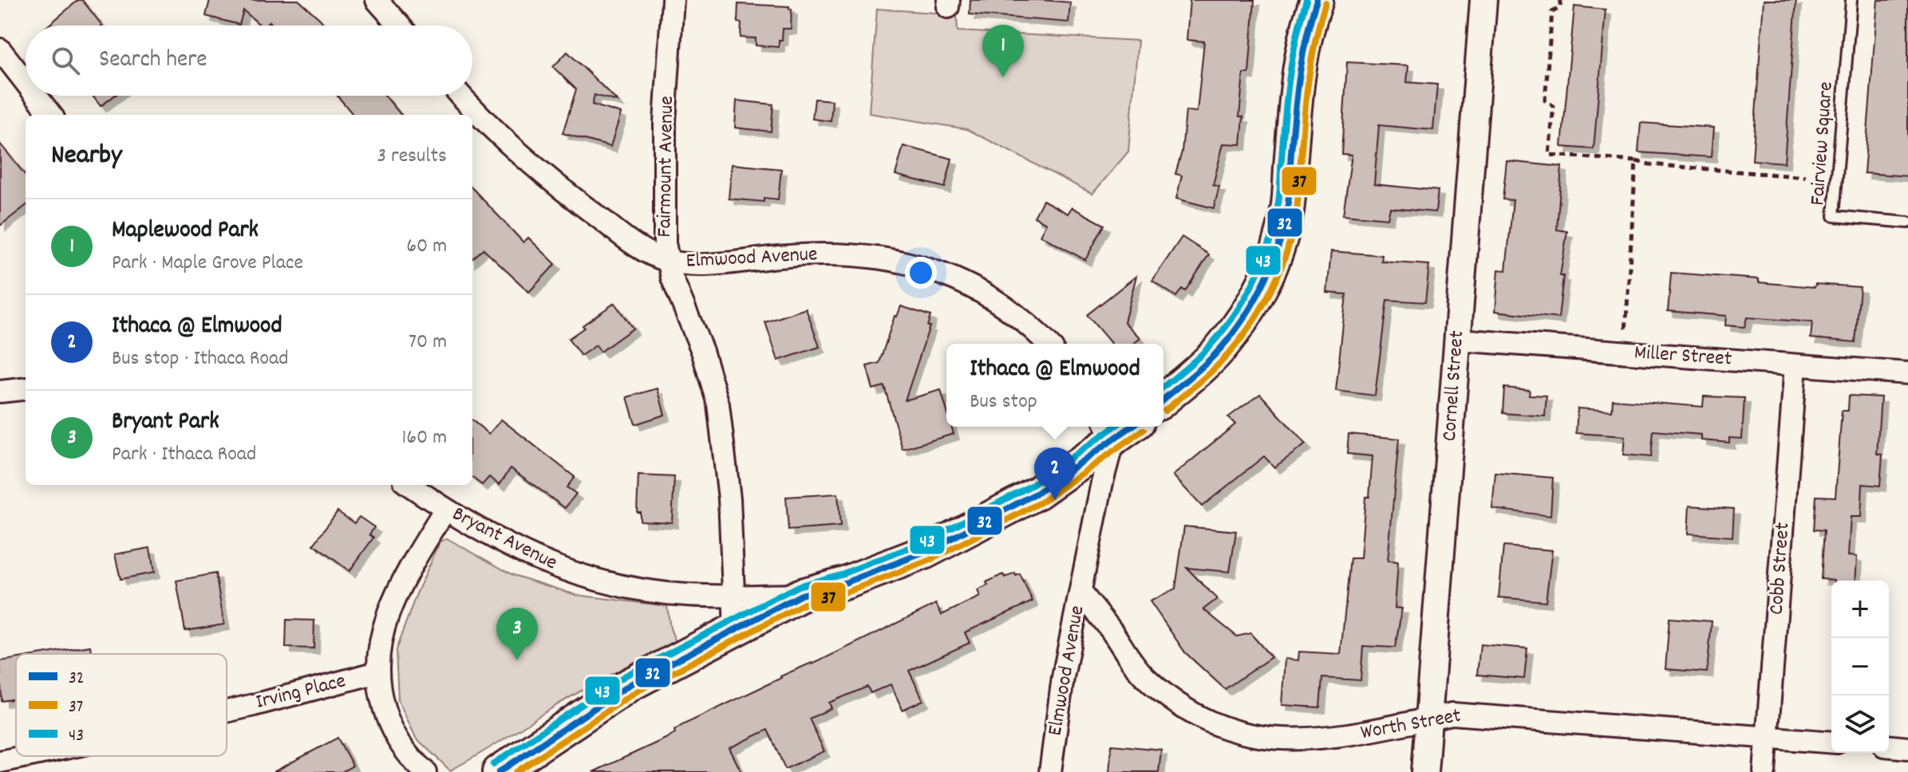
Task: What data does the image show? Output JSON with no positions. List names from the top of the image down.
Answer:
{
  "streets": {
    "street": [
      "Fairmount Avenue",
      "Elmwood Avenue",
      "Miller Street",
      "Cornell Street",
      "Bryant Avenue",
      "Cobb Street",
      "Irving Place",
      "Worth Street"
    ],
    "lane": ["Fairview Square"]
  },
  "crossings": [
    ["Fairmount Avenue", "Elmwood Avenue"],
    ["Fairmount Avenue", "Bryant Avenue"],
    ["Elmwood Avenue", "Worth Street"],
    ["Miller Street", "Cornell Street"],
    ["Miller Street", "Cobb Street"],
    ["Cornell Street", "Worth Street"],
    ["Cobb Street", "Worth Street"]
  ],
  "lines": ["transit line 32", "transit line 43", "transit line 37"],
  "legend": ["32", "37", "43"],
  "page": {
    "pins": ["1", "2", "3"],
    "search": "Search here",
    "heading": ["Nearby", "3 results"],
    "list": [
      {
        "mark": "1",
        "name": "Maplewood Park",
        "note": "Park · Maple Grove Place",
        "value": "60 m"
      },
      {
        "mark": "2",
        "name": "Ithaca @ Elmwood",
        "note": "Bus stop · Ithaca Road",
        "value": "70 m"
      },
      {
        "mark": "3",
        "name": "Bryant Park",
        "note": "Park · Ithaca Road",
        "value": "160 m"
      }
    ],
    "popup": ["Ithaca @ Elmwood", "Bus stop"],
    "map_buttons": ["+", "−"]
  }
}
